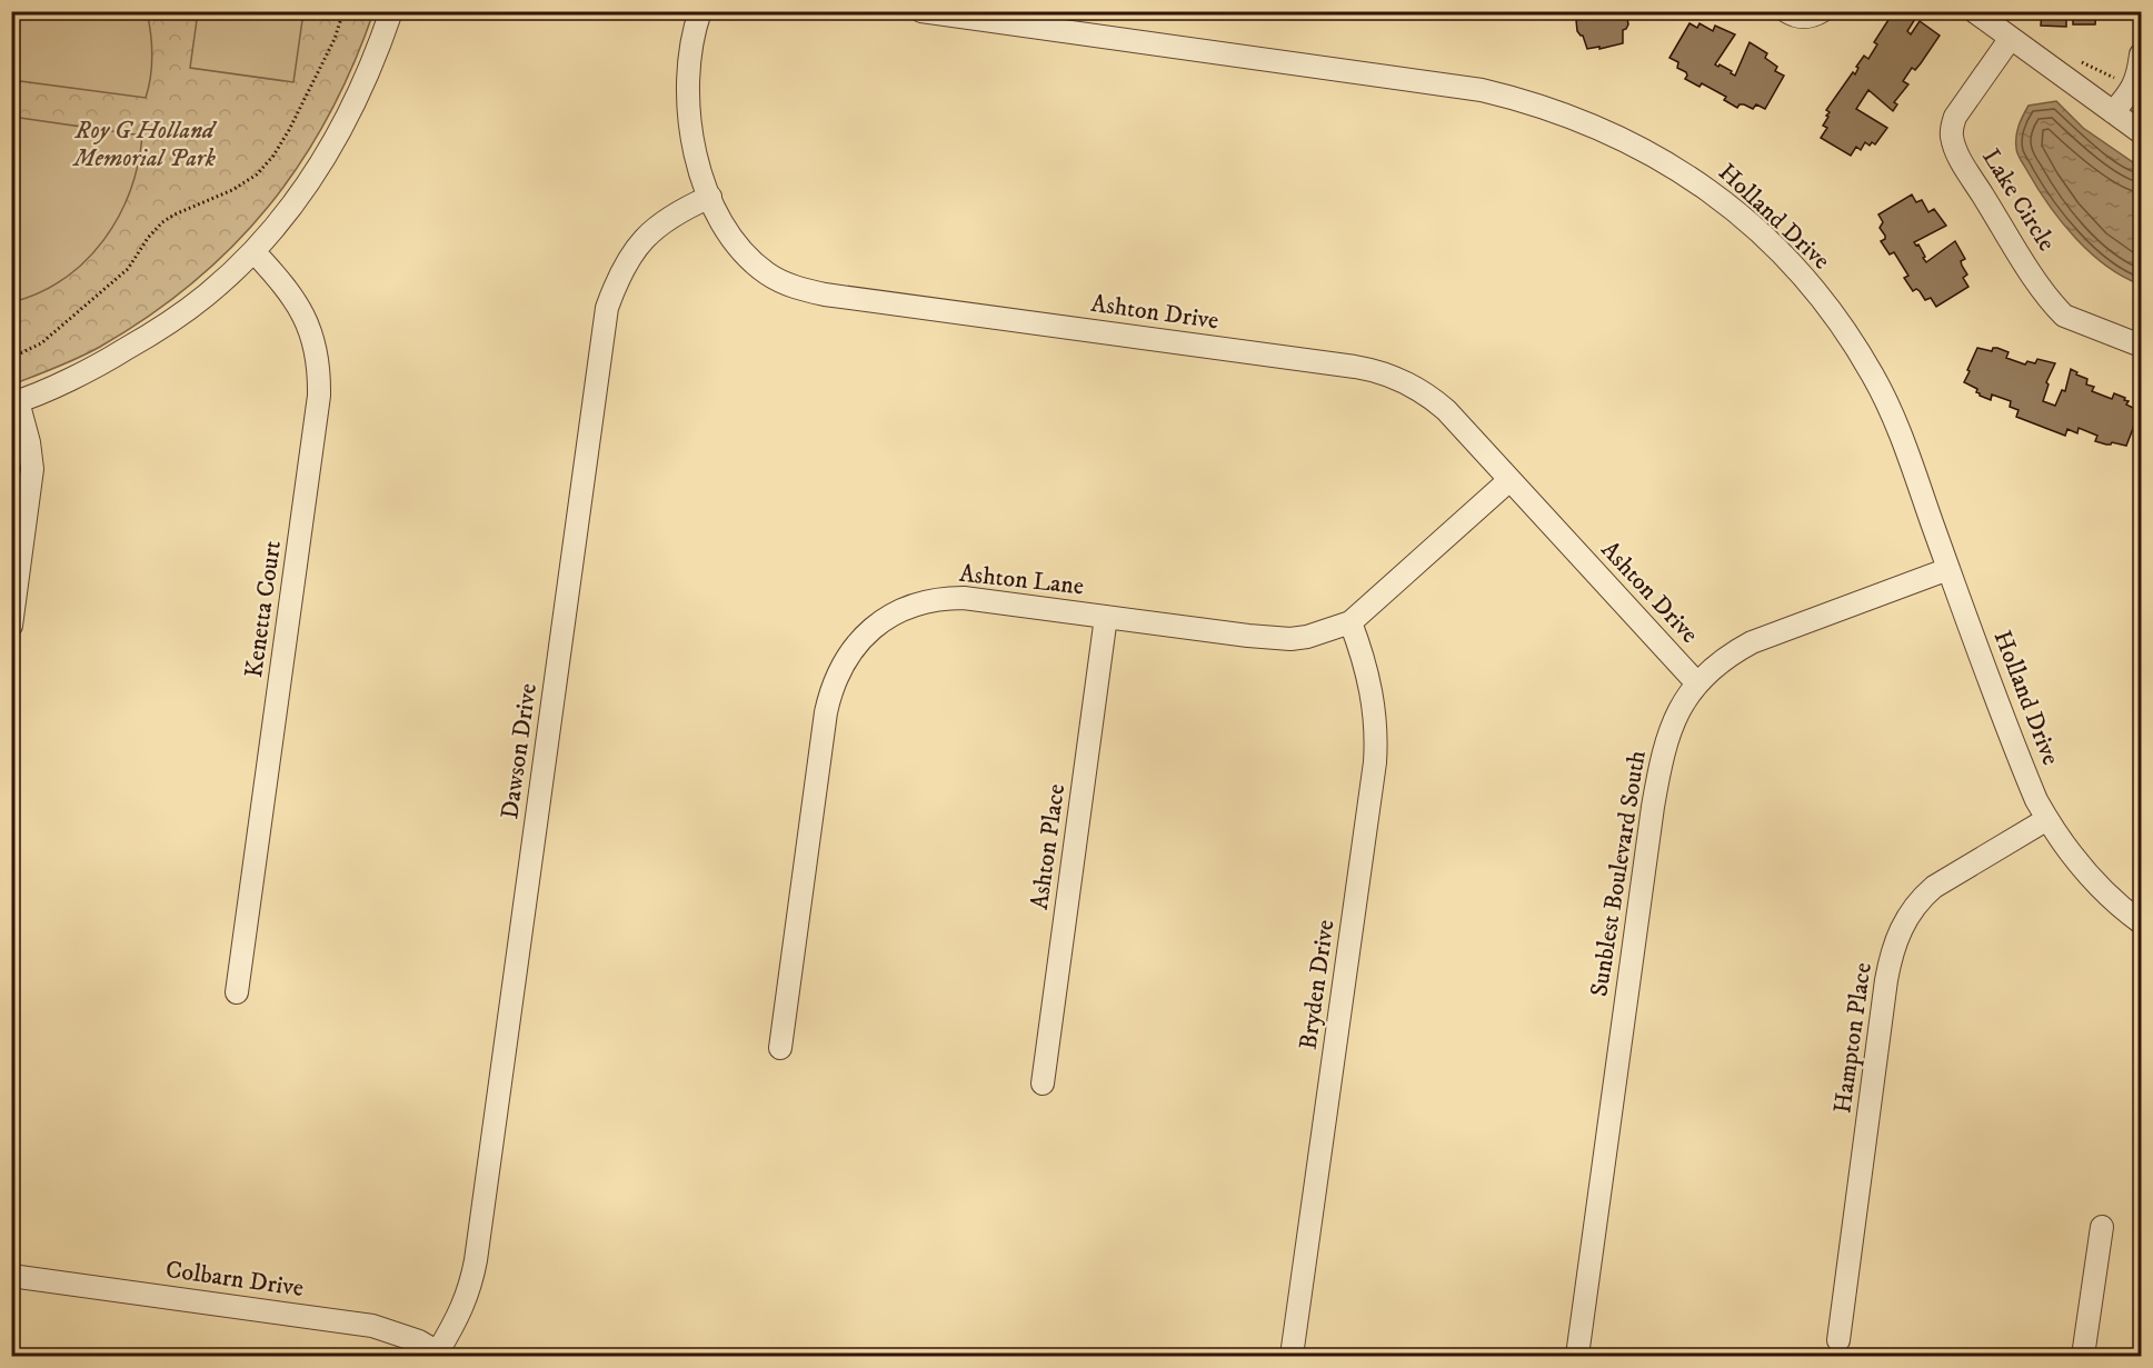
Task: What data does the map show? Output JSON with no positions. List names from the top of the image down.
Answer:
{
  "streets": {
    "street": [
      "Lake Circle",
      "Holland Drive",
      "Ashton Drive",
      "Ashton Lane",
      "Kenetta Court",
      "Dawson Drive",
      "Ashton Place",
      "Sunblest Boulevard South",
      "Bryden Drive",
      "Hampton Place",
      "Colbarn Drive"
    ]
  },
  "crossings": [
    ["Holland Drive", "Sunblest Boulevard South"],
    ["Holland Drive", "Hampton Place"],
    ["Ashton Drive", "Ashton Lane"],
    ["Ashton Drive", "Dawson Drive"],
    ["Ashton Drive", "Sunblest Boulevard South"],
    ["Ashton Lane", "Ashton Place"],
    ["Ashton Lane", "Bryden Drive"],
    ["Dawson Drive", "Colbarn Drive"]
  ],
  "parks": ["Roy G Holland Memorial Park"]
}
